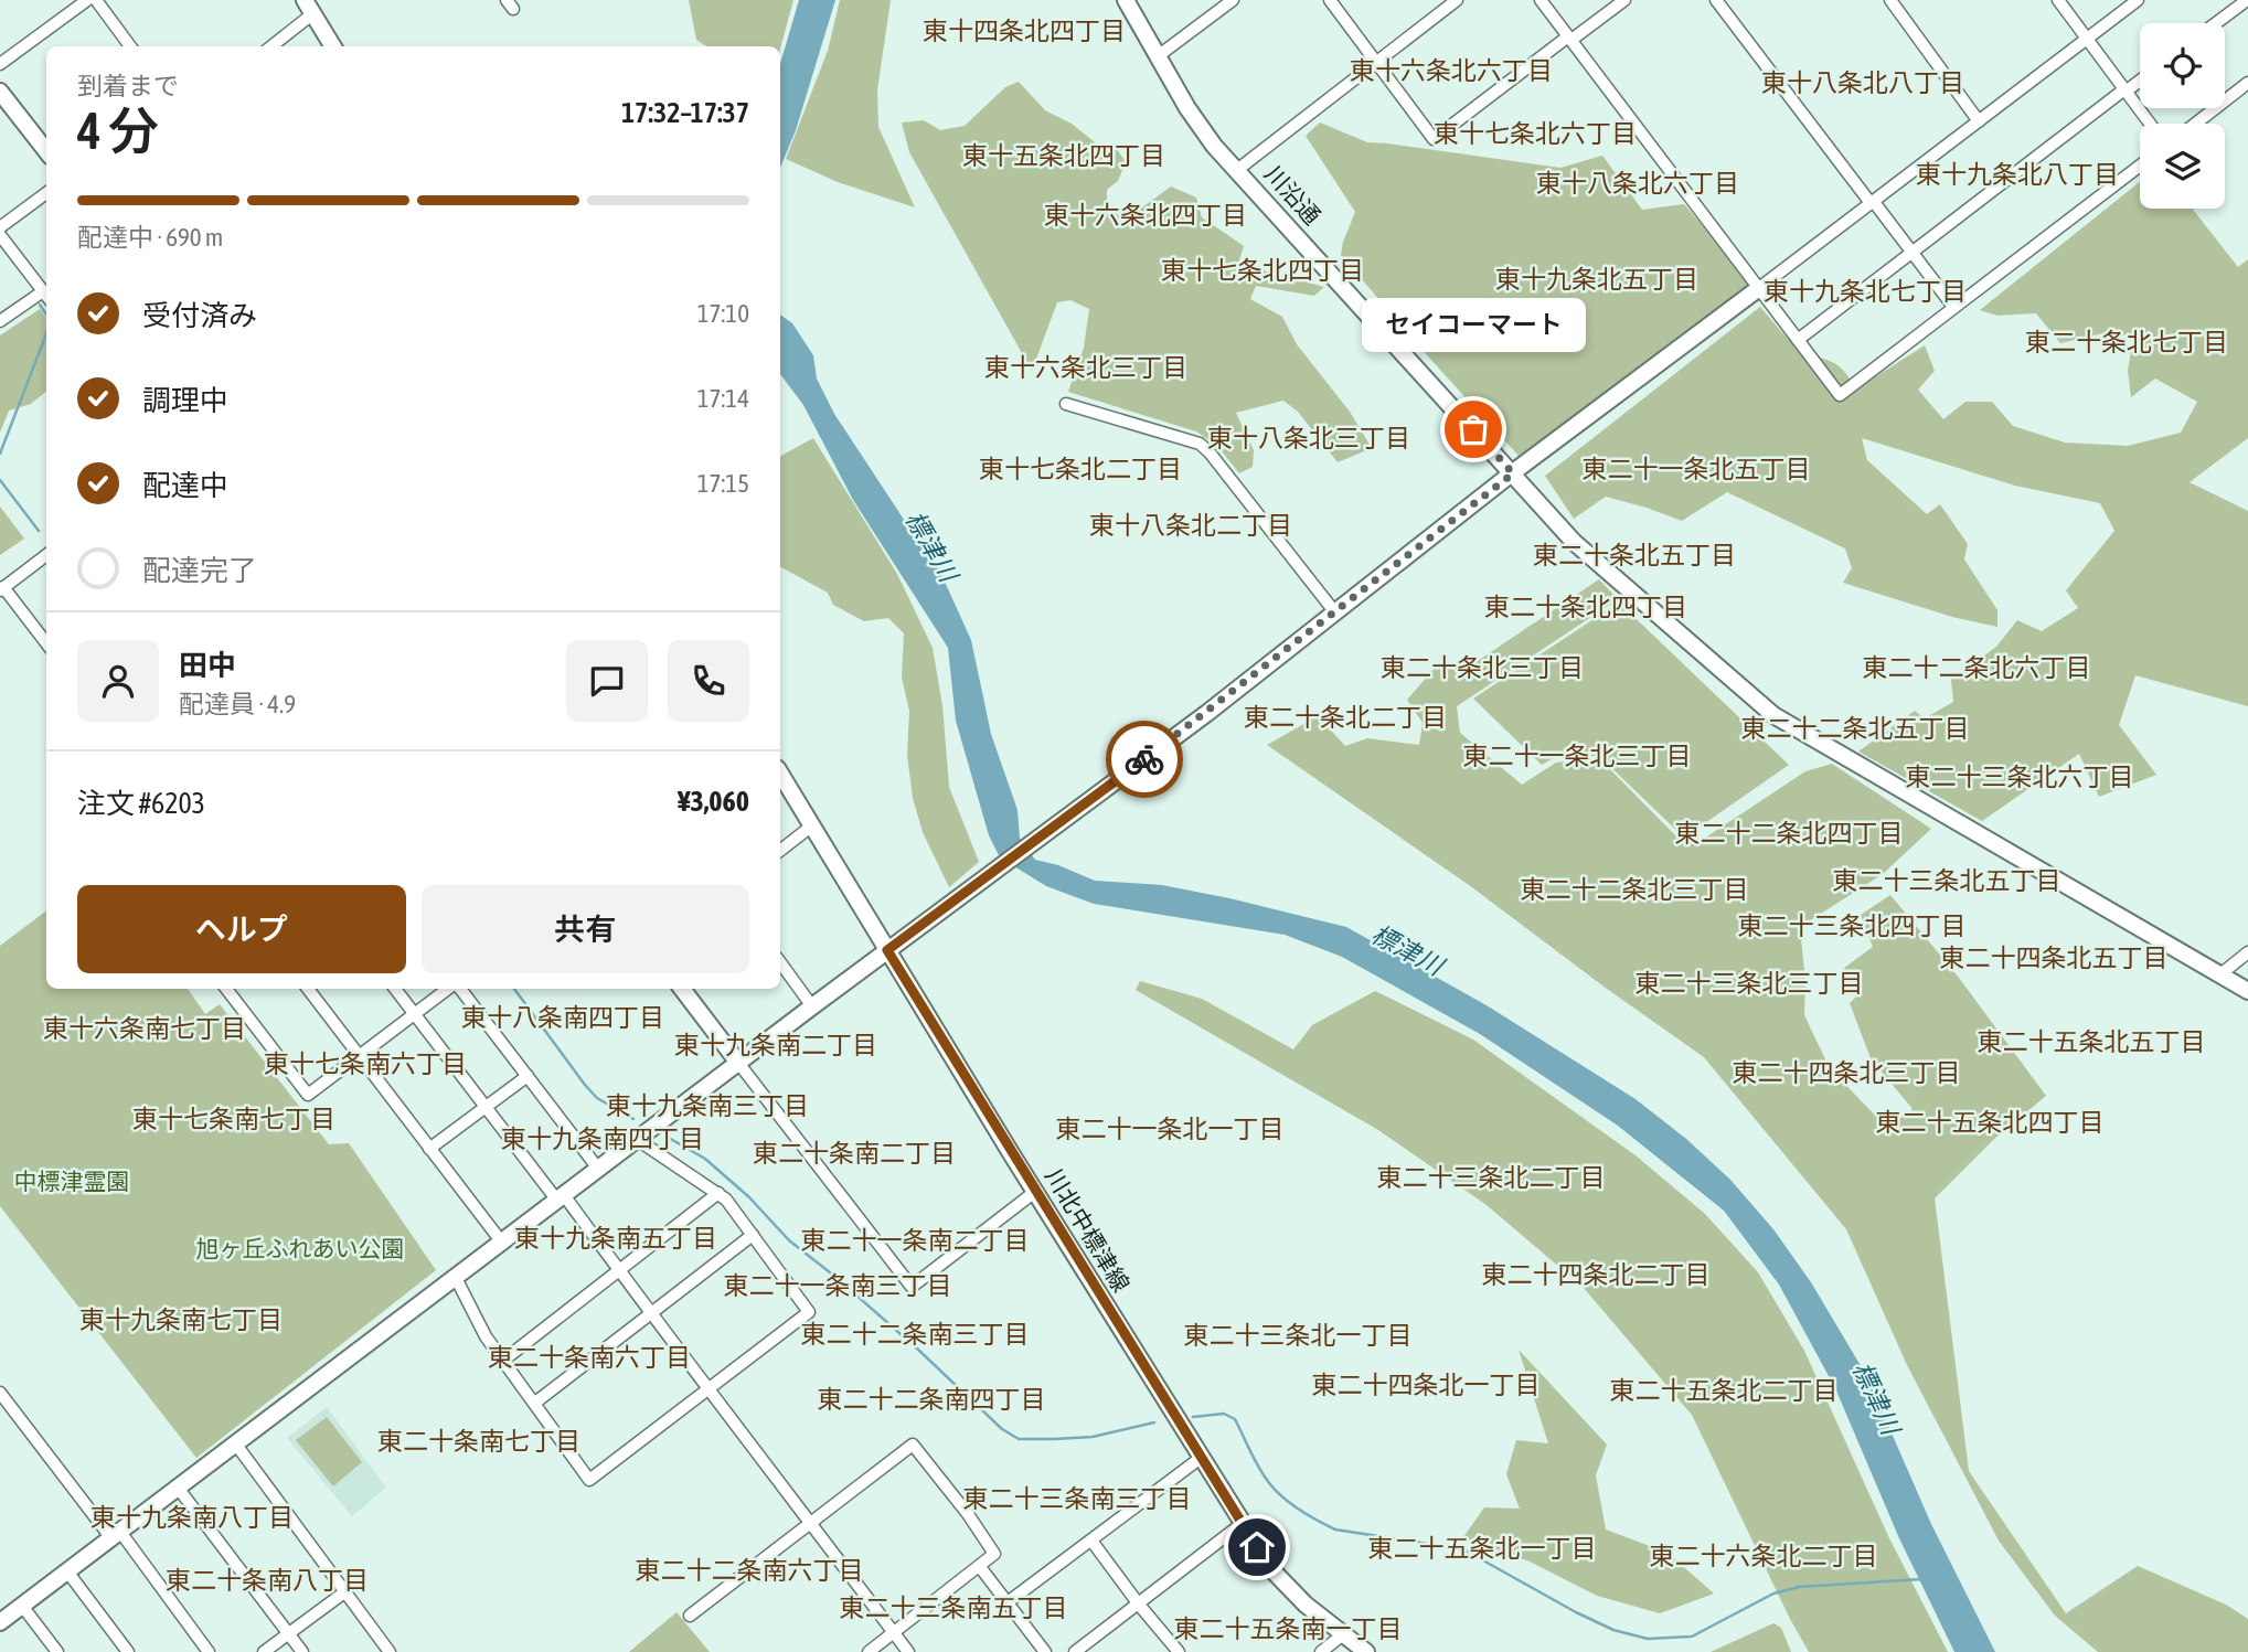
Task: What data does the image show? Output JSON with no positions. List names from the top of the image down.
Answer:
{
  "streets": {
    "street": ["川沿通", "川北中標津線"]
  },
  "districts": [
    "東十四条北四丁目",
    "東十六条北六丁目",
    "東十八条北八丁目",
    "東十七条北六丁目",
    "東十五条北四丁目",
    "東十九条北八丁目",
    "東十八条北六丁目",
    "東十六条北四丁目",
    "東十七条北四丁目",
    "東十九条北五丁目",
    "東十九条北七丁目",
    "東二十条北七丁目",
    "東十六条北三丁目",
    "東十八条北三丁目",
    "東十七条北二丁目",
    "東二十一条北五丁目",
    "東十八条北二丁目",
    "東二十条北五丁目",
    "東二十条北四丁目",
    "東二十条北三丁目",
    "東二十二条北六丁目",
    "東二十条北二丁目",
    "東二十二条北五丁目",
    "東二十一条北三丁目",
    "東二十三条北六丁目",
    "東二十二条北四丁目",
    "東二十三条北五丁目",
    "東二十二条北三丁目",
    "東二十三条北四丁目",
    "東二十四条北五丁目",
    "東二十三条北三丁目",
    "東十八条南四丁目",
    "東十六条南七丁目",
    "東二十五条北五丁目",
    "東十九条南二丁目",
    "東十七条南六丁目",
    "東二十四条北三丁目",
    "東十九条南三丁目",
    "東十七条南七丁目",
    "東二十五条北四丁目",
    "東二十一条北一丁目",
    "東十九条南四丁目",
    "東二十条南二丁目",
    "東二十三条北二丁目",
    "東十九条南五丁目",
    "東二十一条南二丁目",
    "東二十四条北二丁目",
    "東二十一条南三丁目",
    "東十九条南七丁目",
    "東二十二条南三丁目",
    "東二十三条北一丁目",
    "東二十条南六丁目",
    "東二十四条北一丁目",
    "東二十五条北二丁目",
    "東二十二条南四丁目",
    "東二十条南七丁目",
    "東二十三条南三丁目",
    "東十九条南八丁目",
    "東二十五条北一丁目",
    "東二十六条北二丁目",
    "東二十二条南六丁目",
    "東二十条南八丁目",
    "東二十三条南五丁目",
    "東二十五条南一丁目"
  ],
  "water": ["標津川"],
  "parks": ["中標津霊園", "旭ヶ丘ふれあい公園"],
  "places": ["セイコーマート"],
  "page": {
    "heading": ["4 分", "到着まで", "17:32–17:37"],
    "panel": [
      "田中",
      "配達員 · 4.9",
      "注文 #6203",
      "¥3,060"
    ],
    "bar": "配達中 · 690 m",
    "list": [
      ["受付済み", "17:10"],
      ["調理中", "17:14"],
      ["配達中", "17:15"],
      "配達完了"
    ],
    "bubble": "セイコーマート",
    "buttons": ["ヘルプ", "共有"]
  }
}
